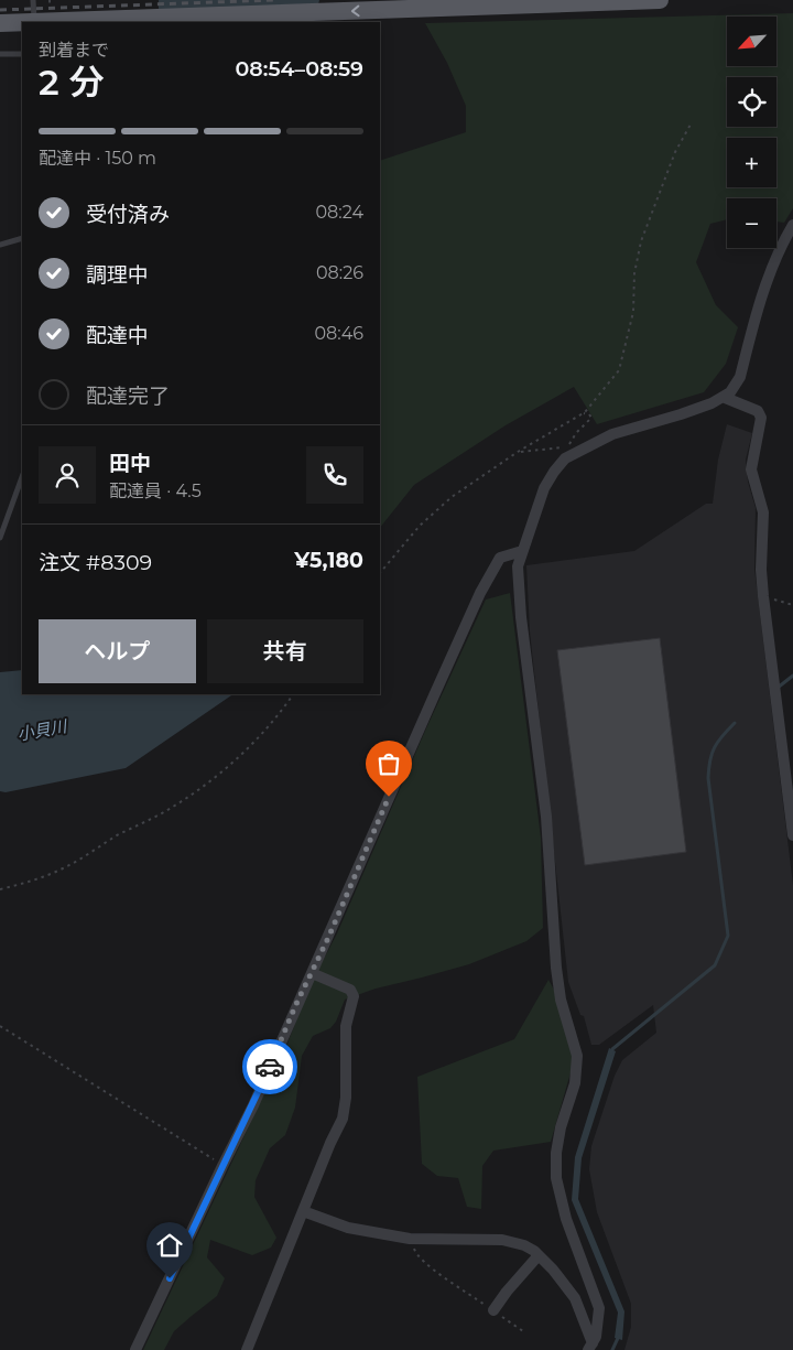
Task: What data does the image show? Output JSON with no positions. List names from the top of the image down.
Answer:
{
  "water": ["小貝川"],
  "north": "bottom left",
  "page": {
    "map_buttons": ["+", "−"],
    "heading": ["2 分", "到着まで", "08:54–08:59"],
    "panel": [
      "田中",
      "配達員 · 4.5",
      "注文 #8309",
      "¥5,180"
    ],
    "bar": "配達中 · 150 m",
    "list": [
      ["受付済み", "08:24"],
      ["調理中", "08:26"],
      ["配達中", "08:46"],
      "配達完了"
    ],
    "buttons": ["ヘルプ", "共有"]
  }
}
